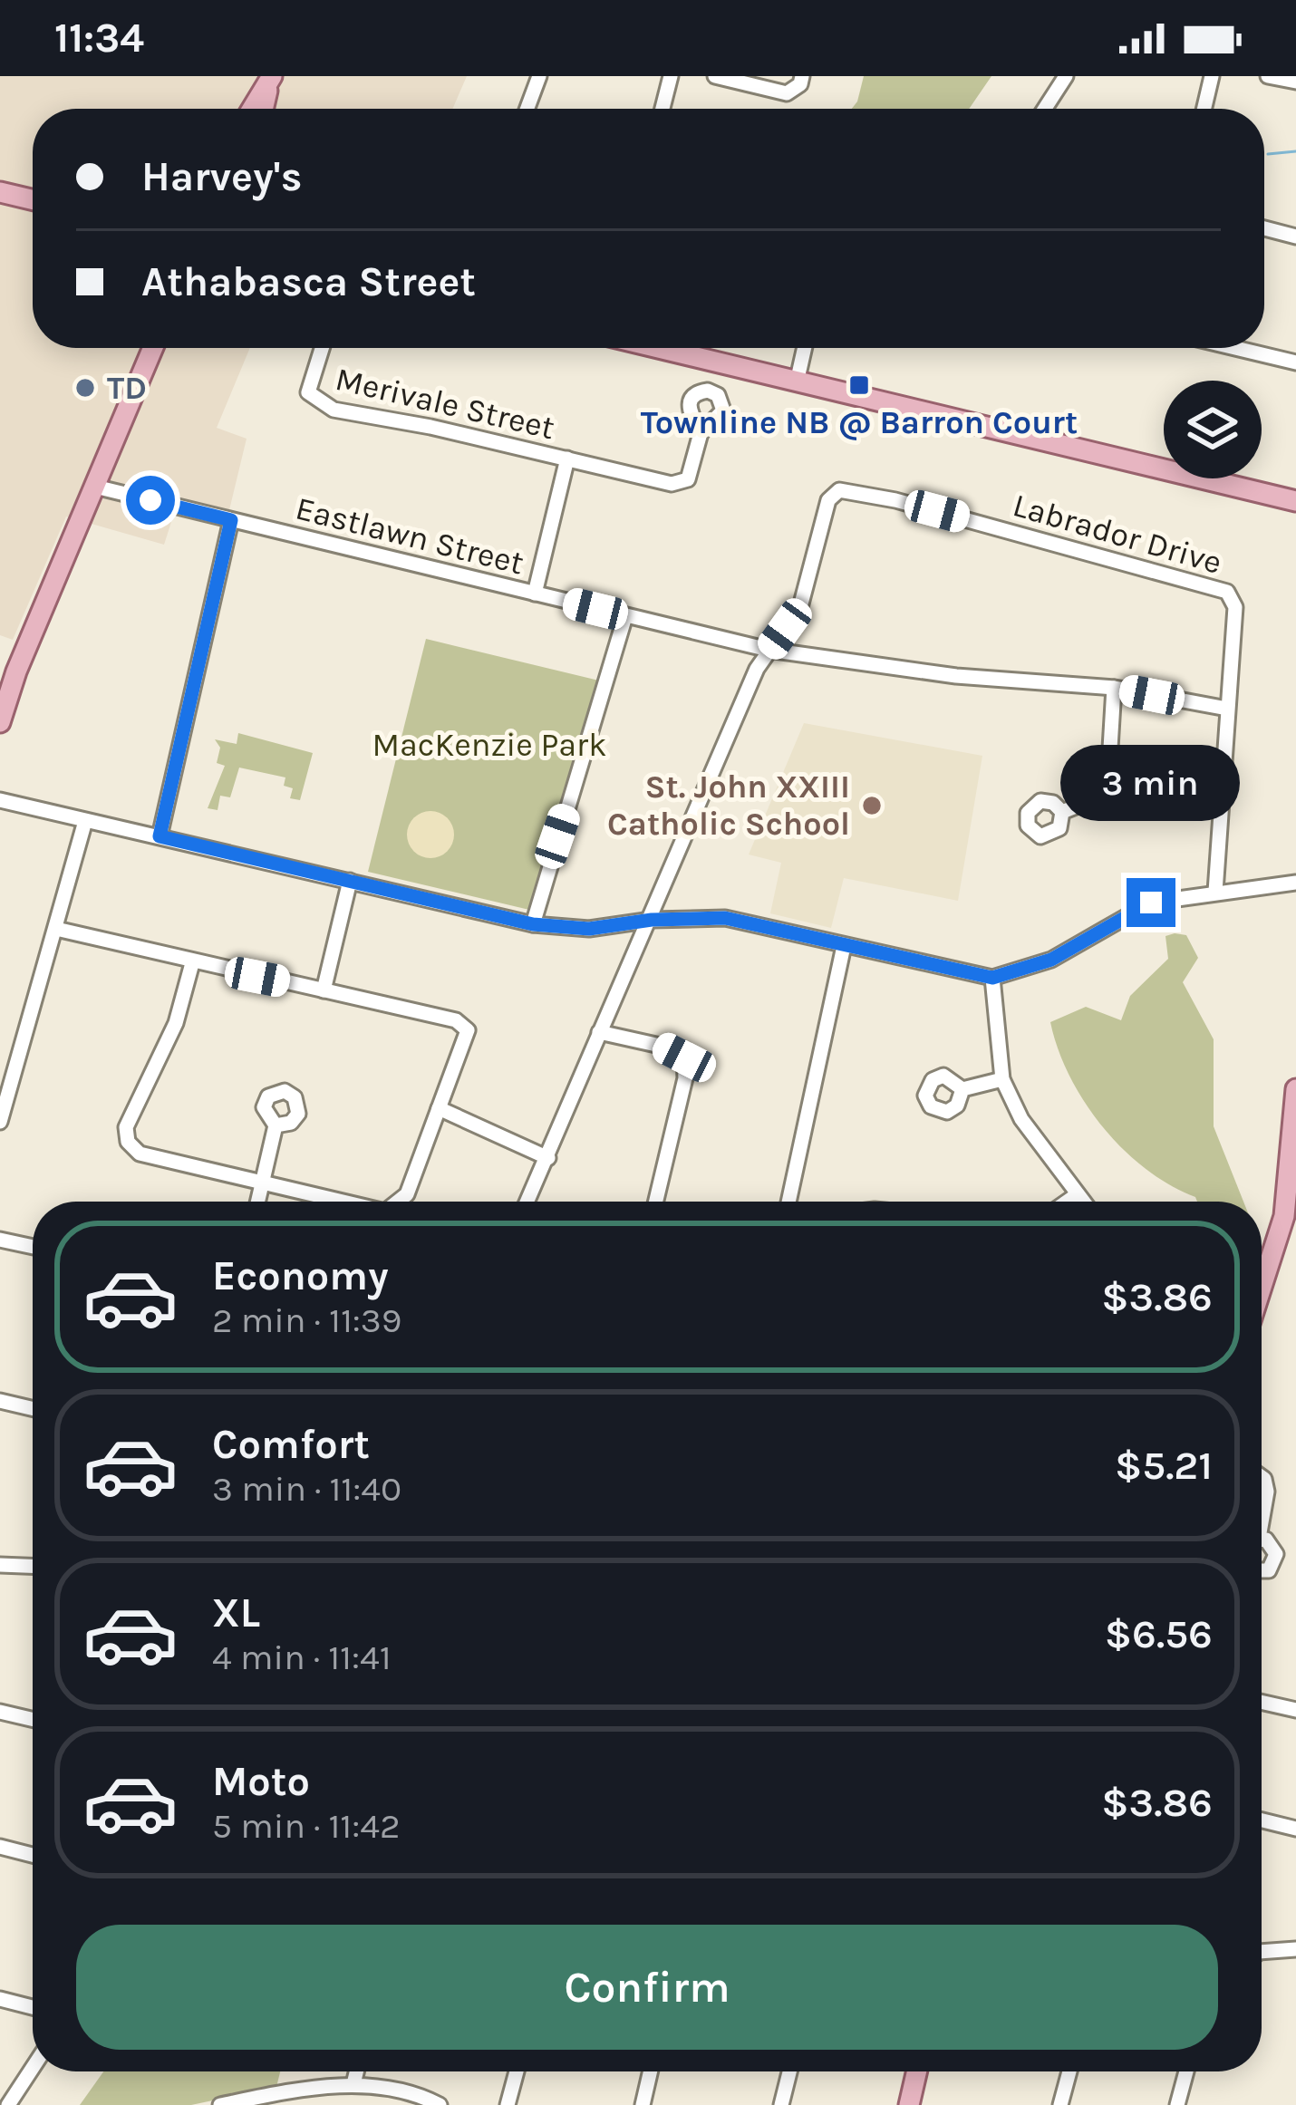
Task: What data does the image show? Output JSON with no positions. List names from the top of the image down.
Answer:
{
  "streets": {
    "street": ["Merivale Street", "Labrador Drive", "Eastlawn Street"]
  },
  "crossings": [
    ["Labrador Drive", "Eastlawn Street"]
  ],
  "parks": ["MacKenzie Park"],
  "places": {
    "transit": ["Townline NB @ Barron Court"],
    "other": ["TD", "St. John XXIII Catholic School"]
  },
  "page": {
    "status": "11:34",
    "banner": ["Harvey's", "Athabasca Street"],
    "bubble": "3 min",
    "list": [
      {
        "name": "Economy",
        "note": "2 min · 11:39",
        "value": "$3.86"
      },
      {
        "name": "Comfort",
        "note": "3 min · 11:40",
        "value": "$5.21"
      },
      {
        "name": "XL",
        "note": "4 min · 11:41",
        "value": "$6.56"
      },
      {
        "name": "Moto",
        "note": "5 min · 11:42",
        "value": "$3.86"
      }
    ],
    "buttons": "Confirm"
  }
}
